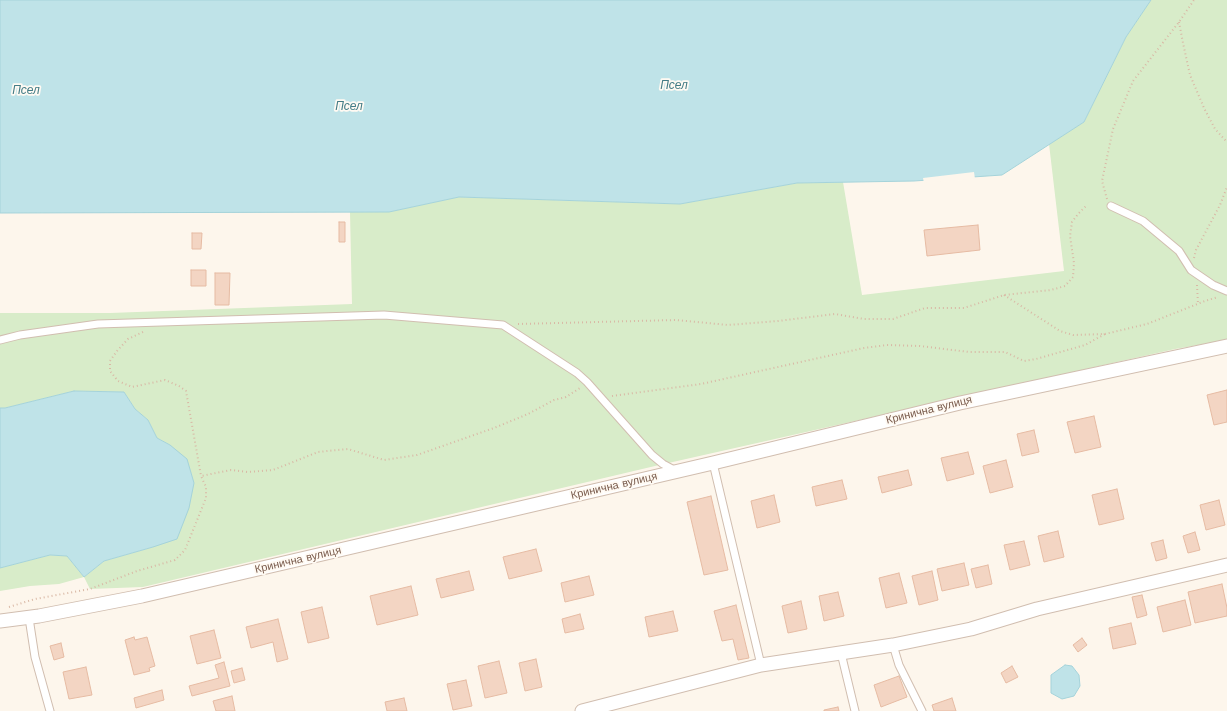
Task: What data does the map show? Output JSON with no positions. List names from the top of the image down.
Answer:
{
  "streets": {
    "street": ["Кринична вулиця"]
  },
  "water": ["Псел"]
}
